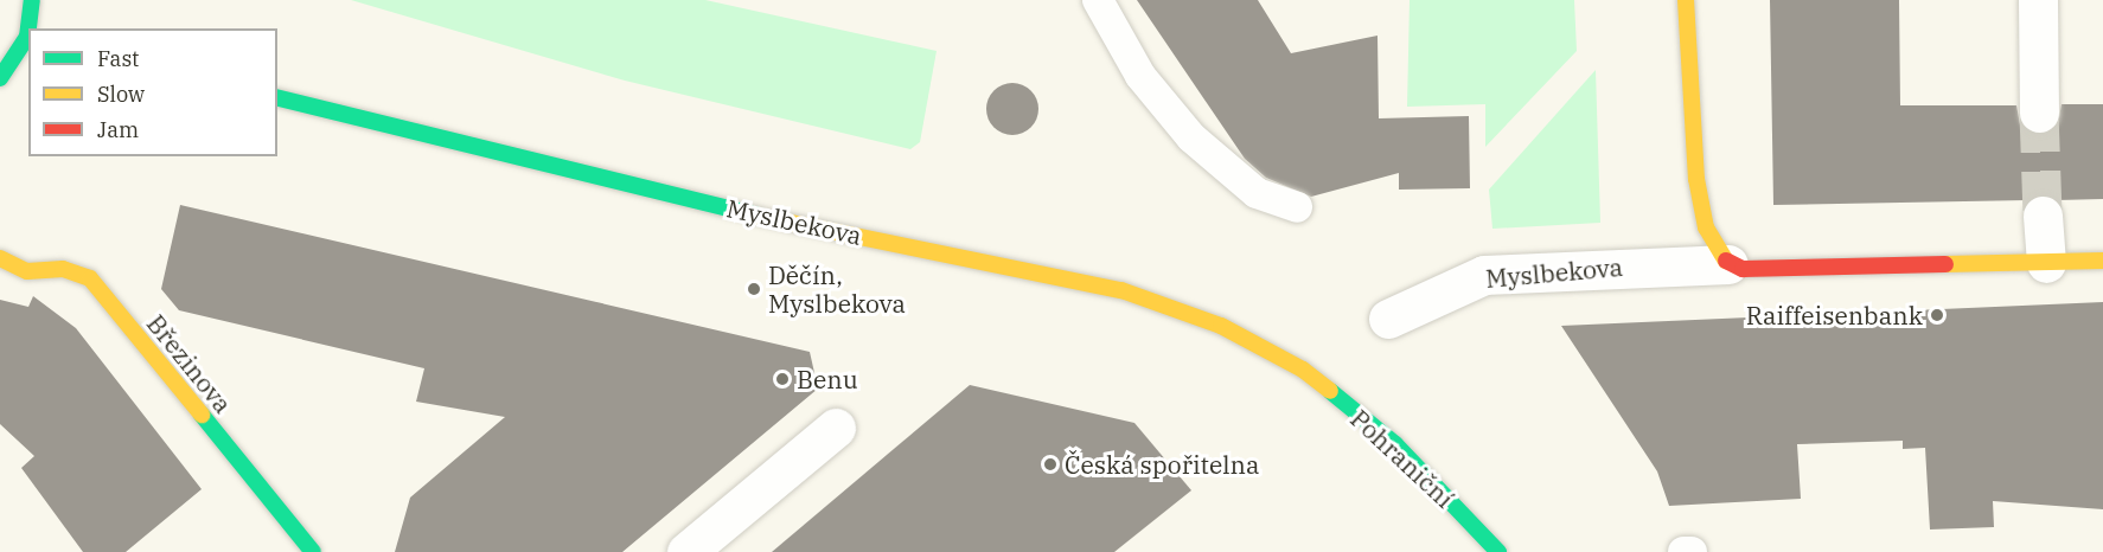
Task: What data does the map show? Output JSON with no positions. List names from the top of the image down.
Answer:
{
  "streets": {
    "main road": ["Myslbekova", "Březinova", "Pohraniční"]
  },
  "crossings": [
    ["Myslbekova", "Pohraniční"]
  ],
  "places": [
    "Děčín, Myslbekova",
    "Raiffeisenbank",
    "Benu",
    "Česká spořitelna"
  ],
  "legend": ["Fast", "Slow", "Jam"]
}
